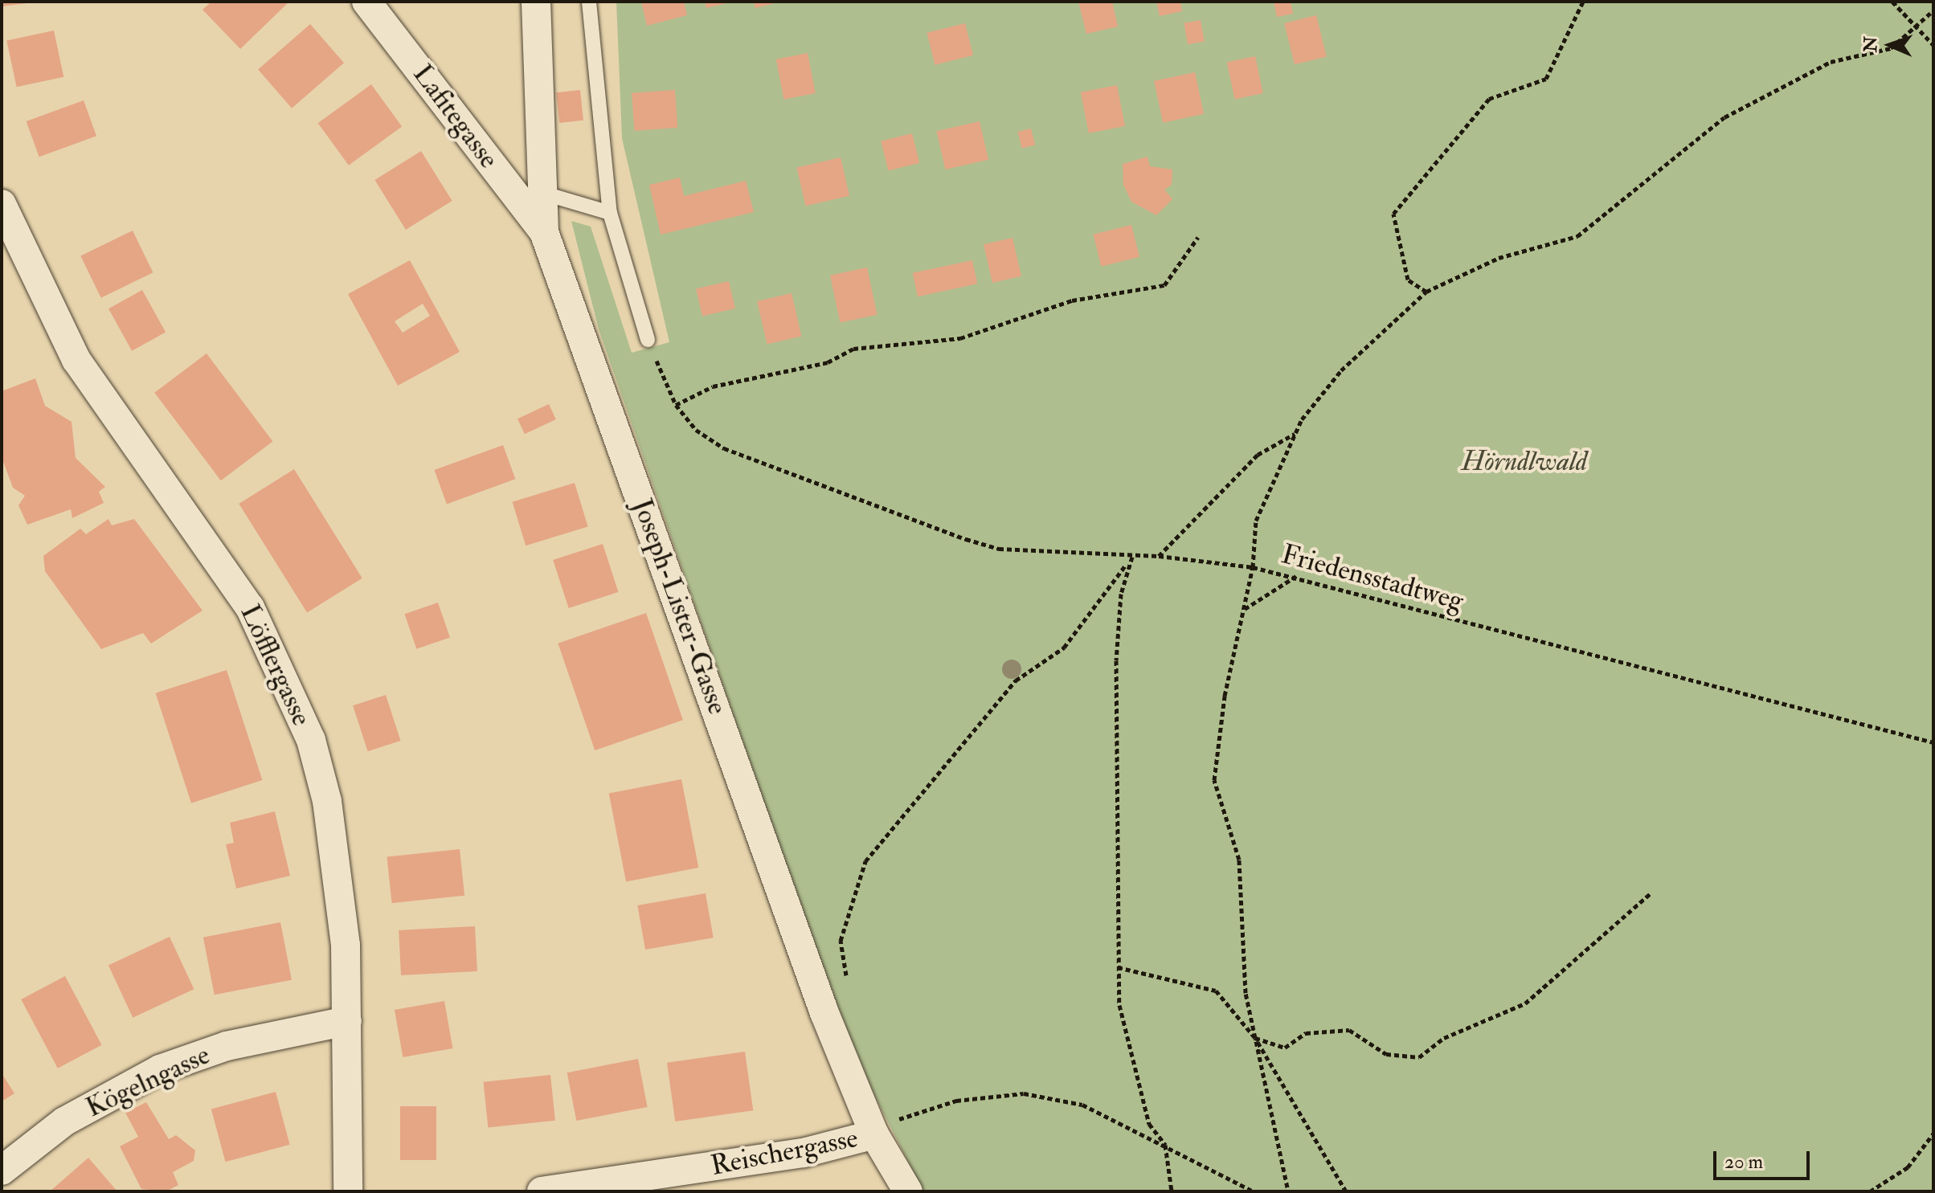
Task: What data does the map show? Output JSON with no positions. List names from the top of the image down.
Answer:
{
  "streets": {
    "street": [
      "Lafitegasse",
      "Joseph-Lister-Gasse",
      "Löfflergasse",
      "Kögelngasse",
      "Reischergasse"
    ],
    "path": ["Friedensstadtweg"]
  },
  "crossings": [
    ["Lafitegasse", "Joseph-Lister-Gasse"],
    ["Joseph-Lister-Gasse", "Reischergasse"],
    ["Löfflergasse", "Kögelngasse"]
  ],
  "parks": ["Hörndlwald"],
  "scale_bar": "20 m",
  "north": "left"
}
